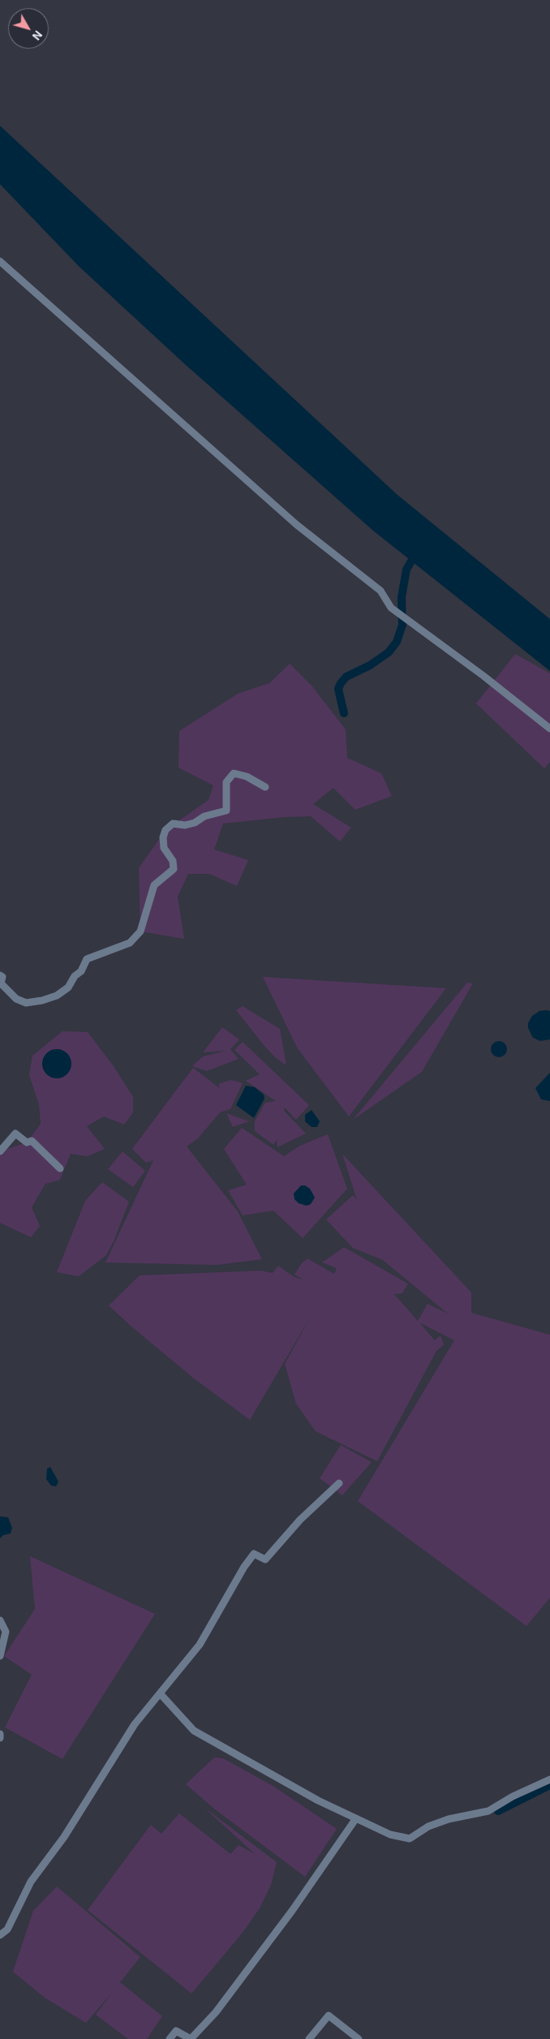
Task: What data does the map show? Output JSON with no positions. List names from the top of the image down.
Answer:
{
  "north": "bottom right"
}
